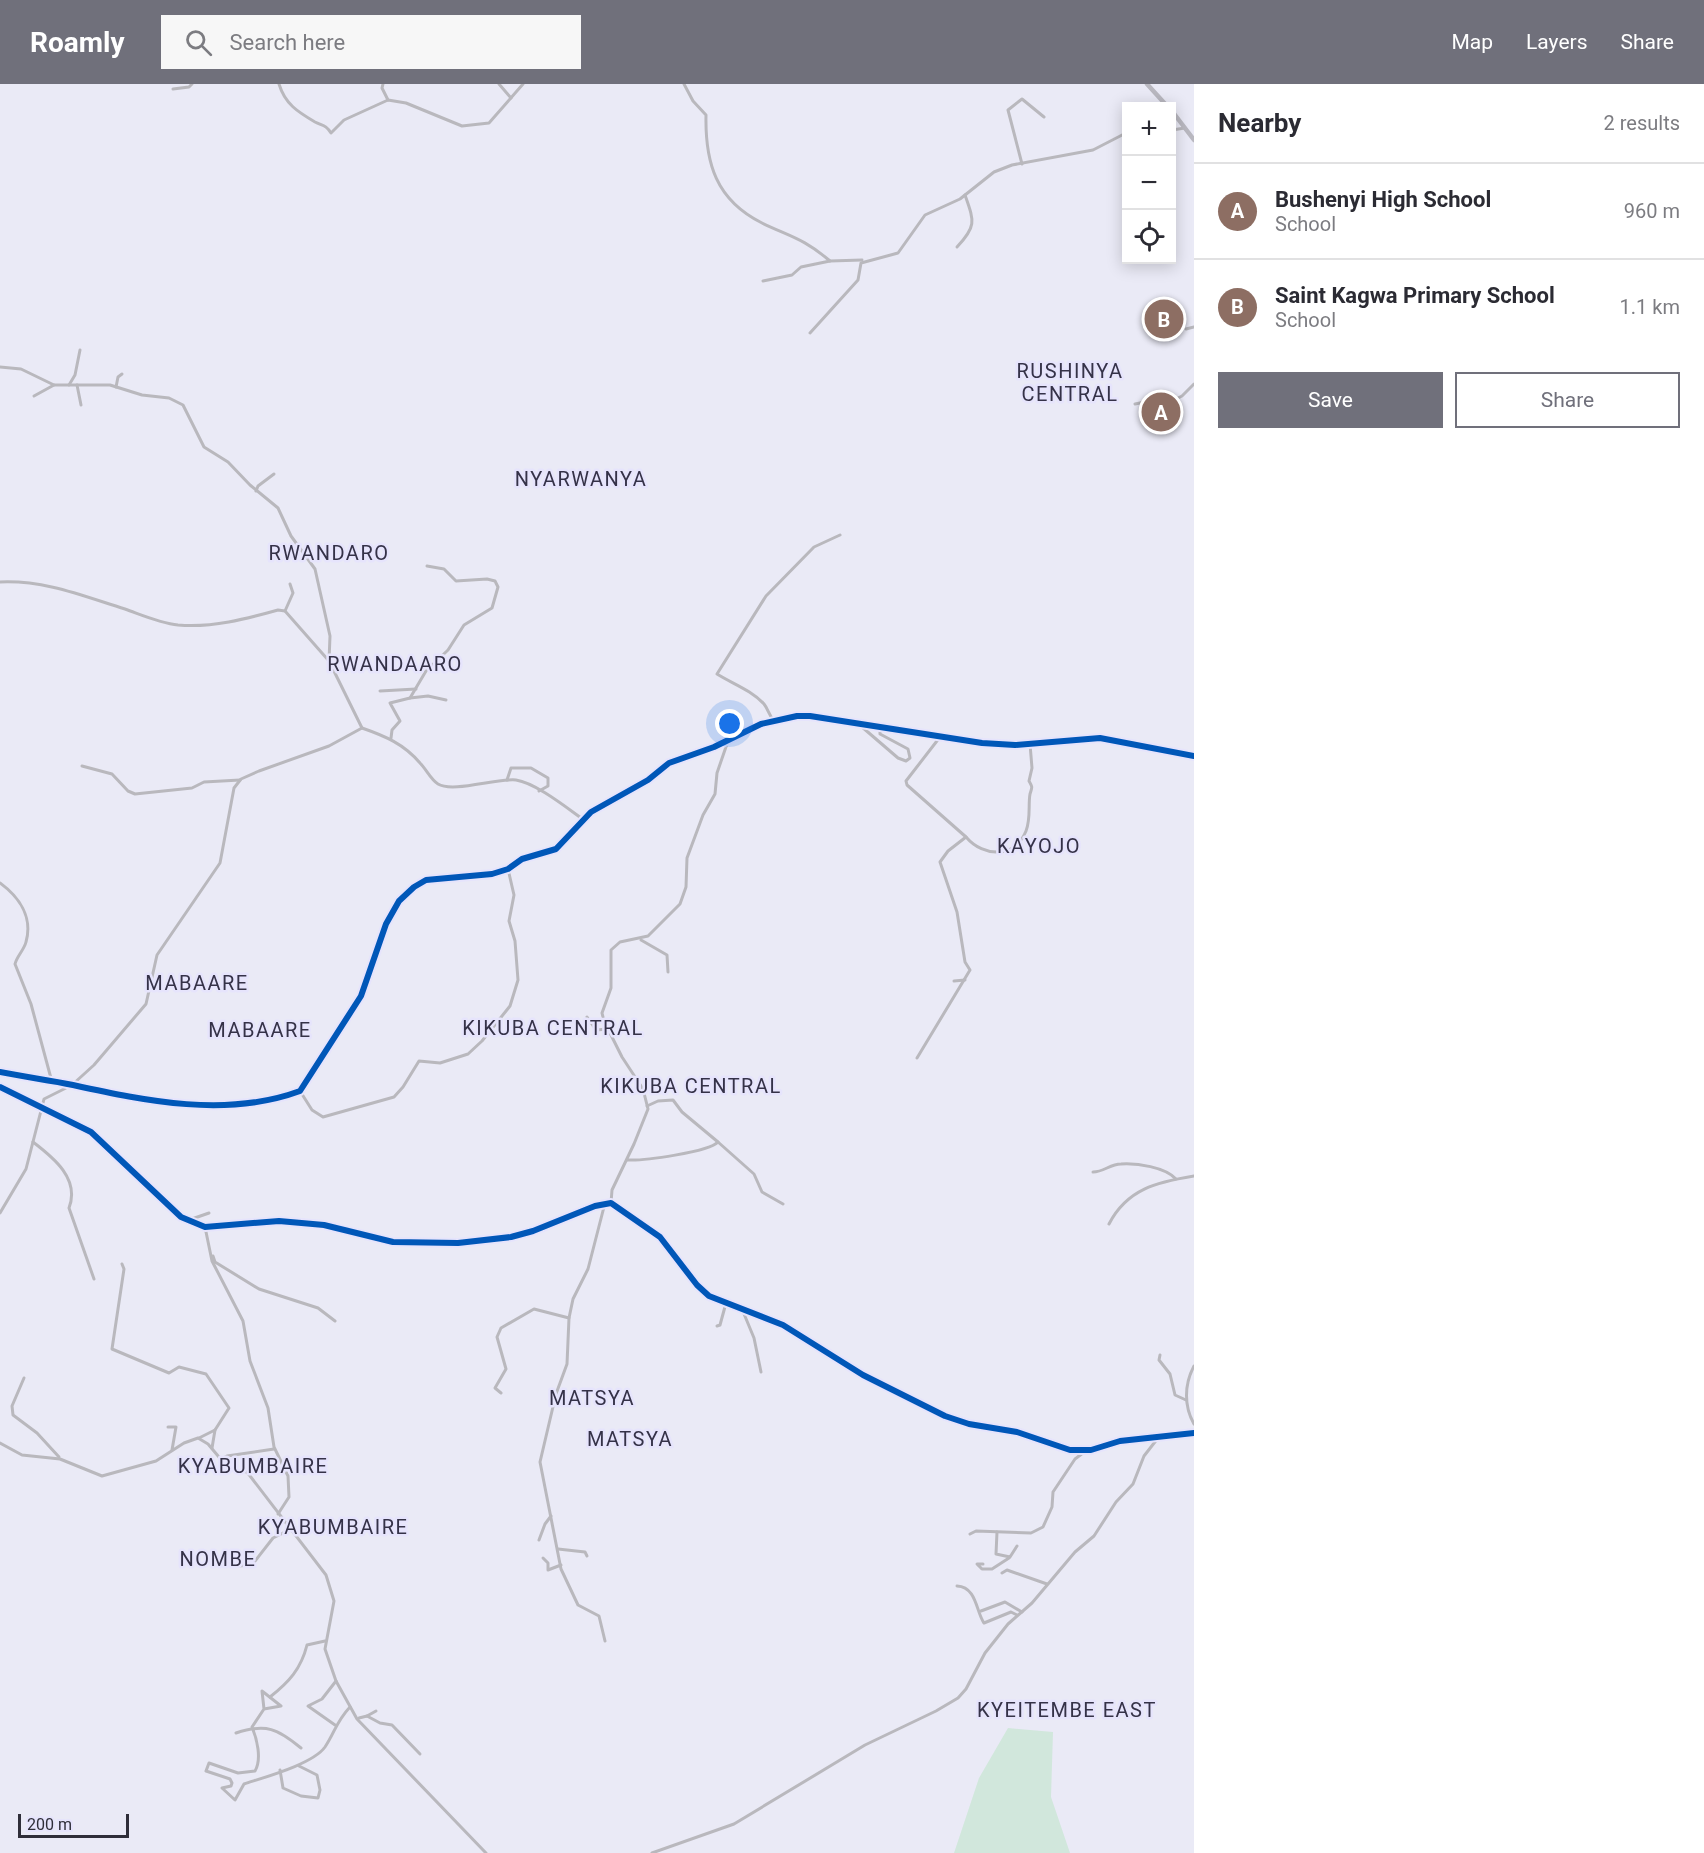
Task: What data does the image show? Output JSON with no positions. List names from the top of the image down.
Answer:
{
  "districts": [
    "RUSHINYA CENTRAL",
    "NYARWANYA",
    "RWANDARO",
    "RWANDAARO",
    "KAYOJO",
    "MABAARE",
    "KIKUBA CENTRAL",
    "MABAARE",
    "KIKUBA CENTRAL",
    "MATSYA",
    "MATSYA",
    "KYABUMBAIRE",
    "KYABUMBAIRE",
    "NOMBE",
    "KYEITEMBE EAST"
  ],
  "scale_bar": "200 m",
  "page": {
    "header": "Roamly",
    "search": "Search here",
    "nav": ["Map", "Layers", "Share"],
    "heading": ["Nearby", "2 results"],
    "map_buttons": ["+", "−"],
    "list": [
      {
        "mark": "A",
        "name": "Bushenyi High School",
        "note": "School",
        "value": "960 m"
      },
      {
        "mark": "B",
        "name": "Saint Kagwa Primary School",
        "note": "School",
        "value": "1.1 km"
      }
    ],
    "pins": ["B", "A"],
    "buttons": ["Save", "Share"],
    "scale": "200 m"
  }
}
